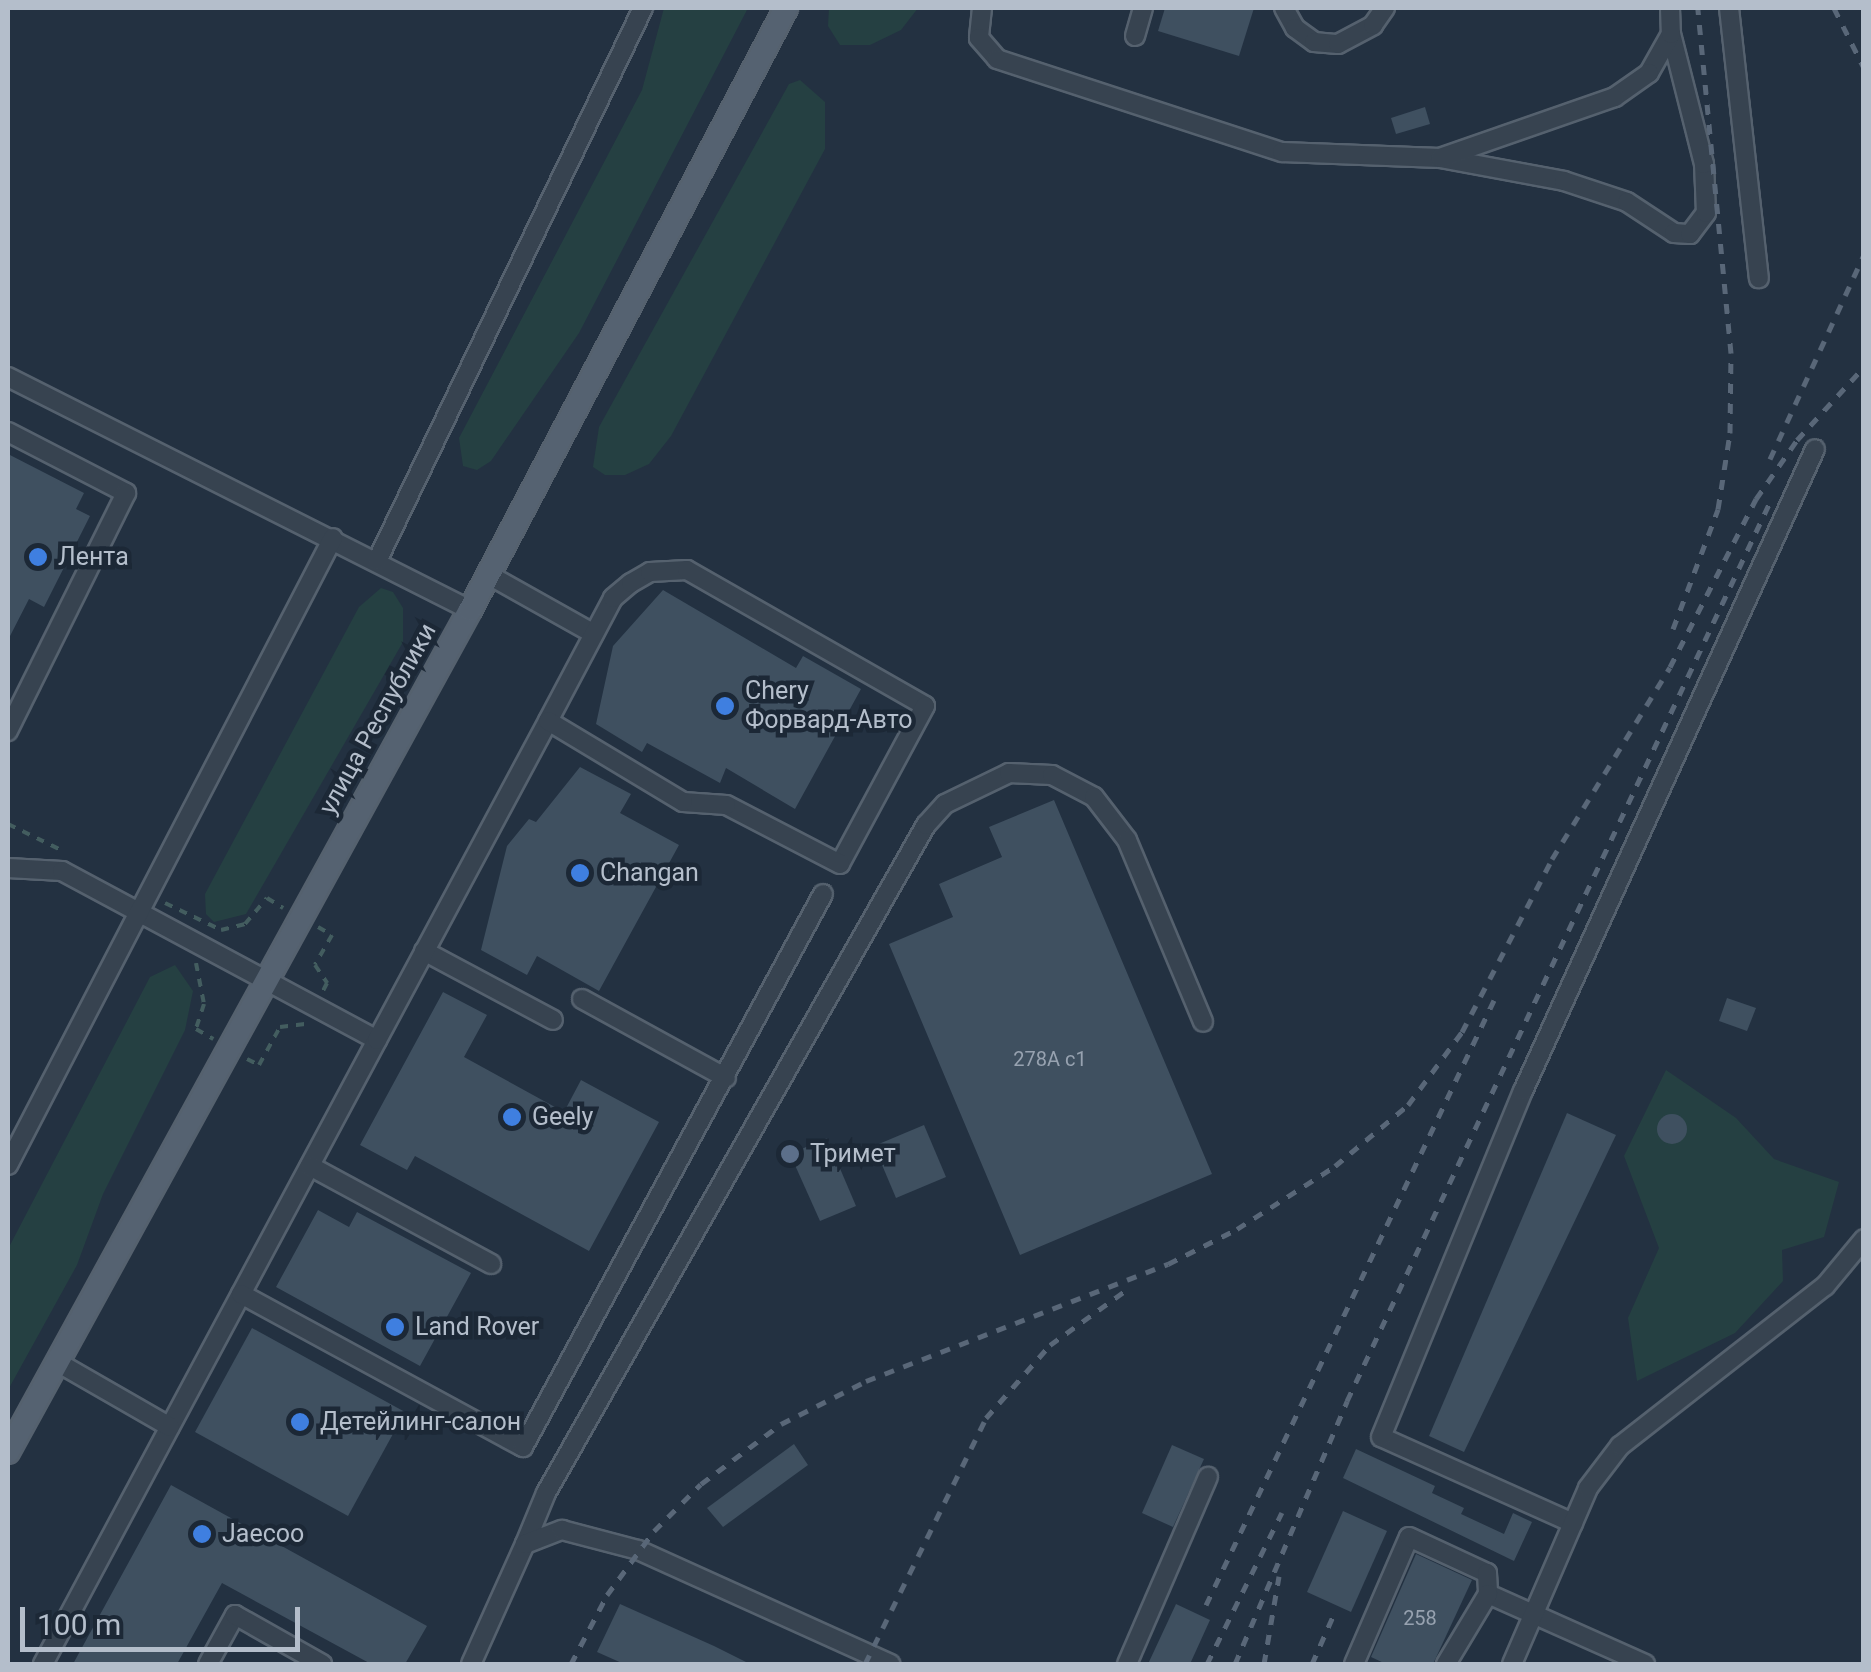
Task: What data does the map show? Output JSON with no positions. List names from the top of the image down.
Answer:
{
  "streets": {
    "main road": ["улица Республики"]
  },
  "places": [
    "Лента",
    "Chery Форвард-Авто",
    "Changan",
    "Geely",
    "Тримет",
    "Land Rover",
    "Детейлинг-салон",
    "Jaecoo"
  ],
  "house_numbers": ["278А с1", "258"],
  "scale_bar": "100 m"
}
